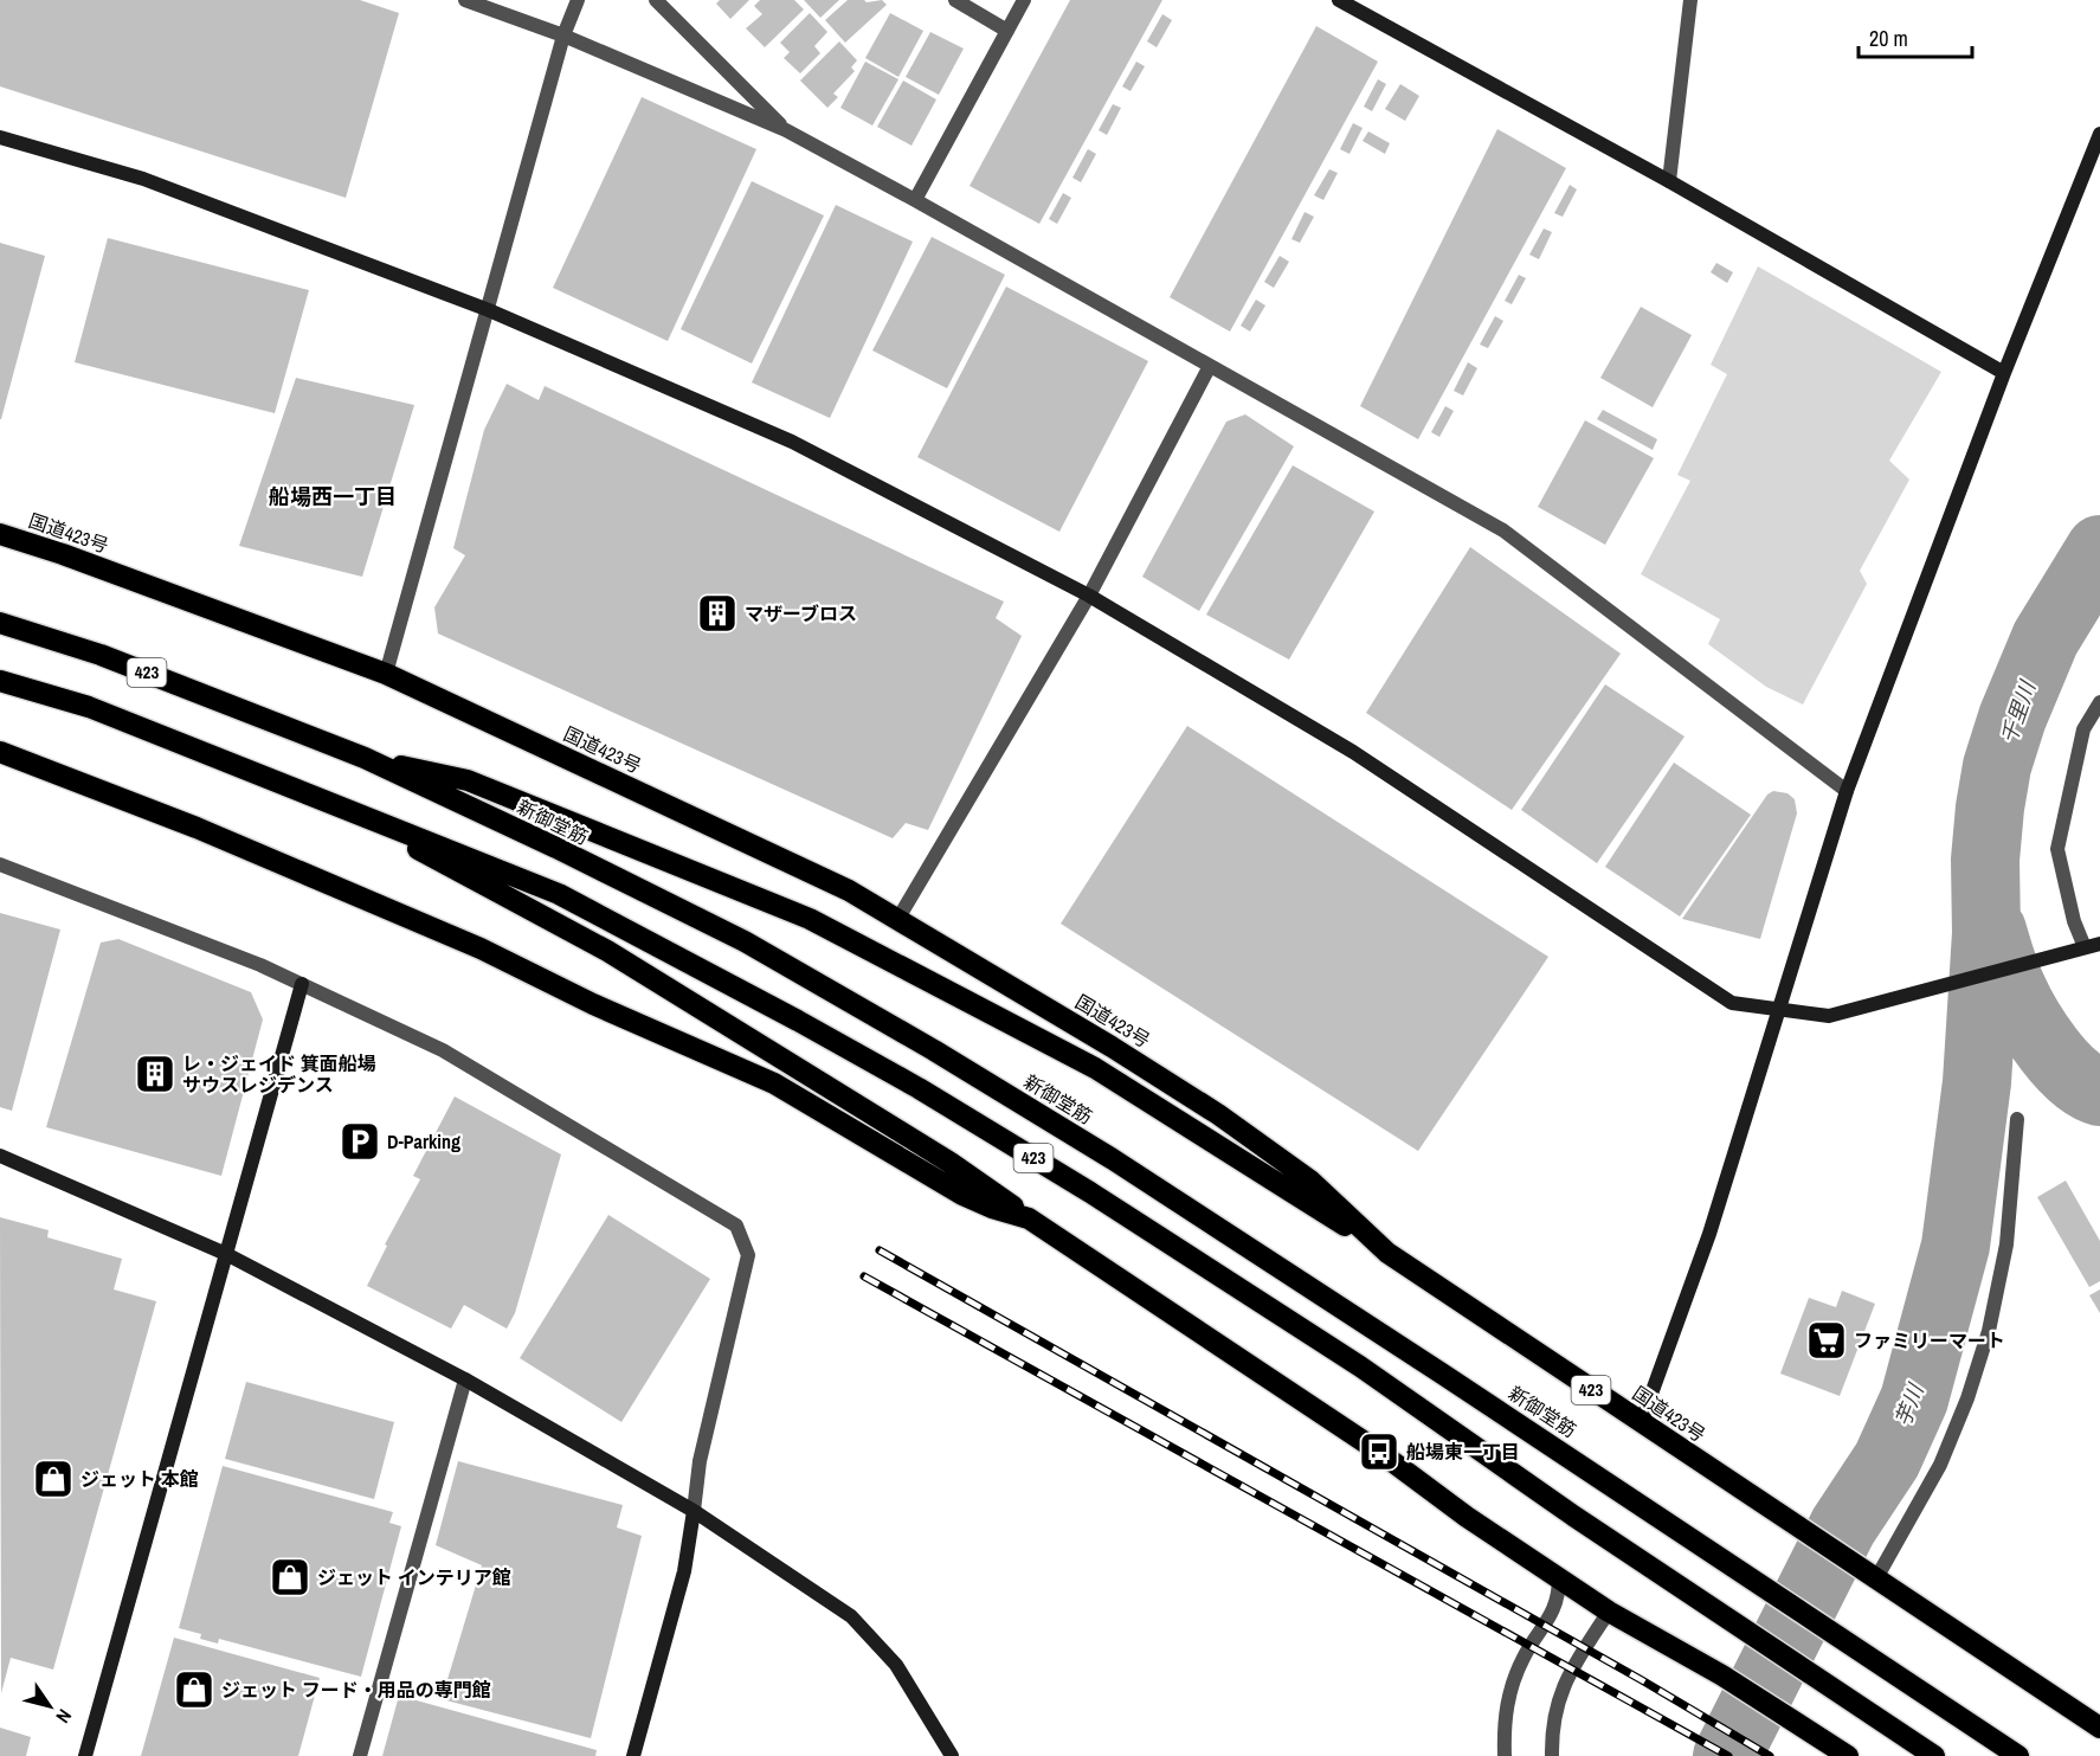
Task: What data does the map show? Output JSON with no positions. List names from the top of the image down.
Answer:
{
  "streets": {
    "highway": ["国道423号", "423", "新御堂筋"]
  },
  "districts": ["船場西一丁目"],
  "water": ["千里川", "芋川"],
  "places": {
    "building": ["マザーブロス", "レ・ジェイド 箕面船場 サウスレジデンス"],
    "parking": ["D-Parking"],
    "supermarket": ["ファミリーマート"],
    "bus stop": ["船場東一丁目"],
    "shop": ["ジェット 本館", "ジェット インテリア館", "ジェット フード・用品の専門館"]
  },
  "scale_bar": "20 m",
  "north": "bottom right"
}
